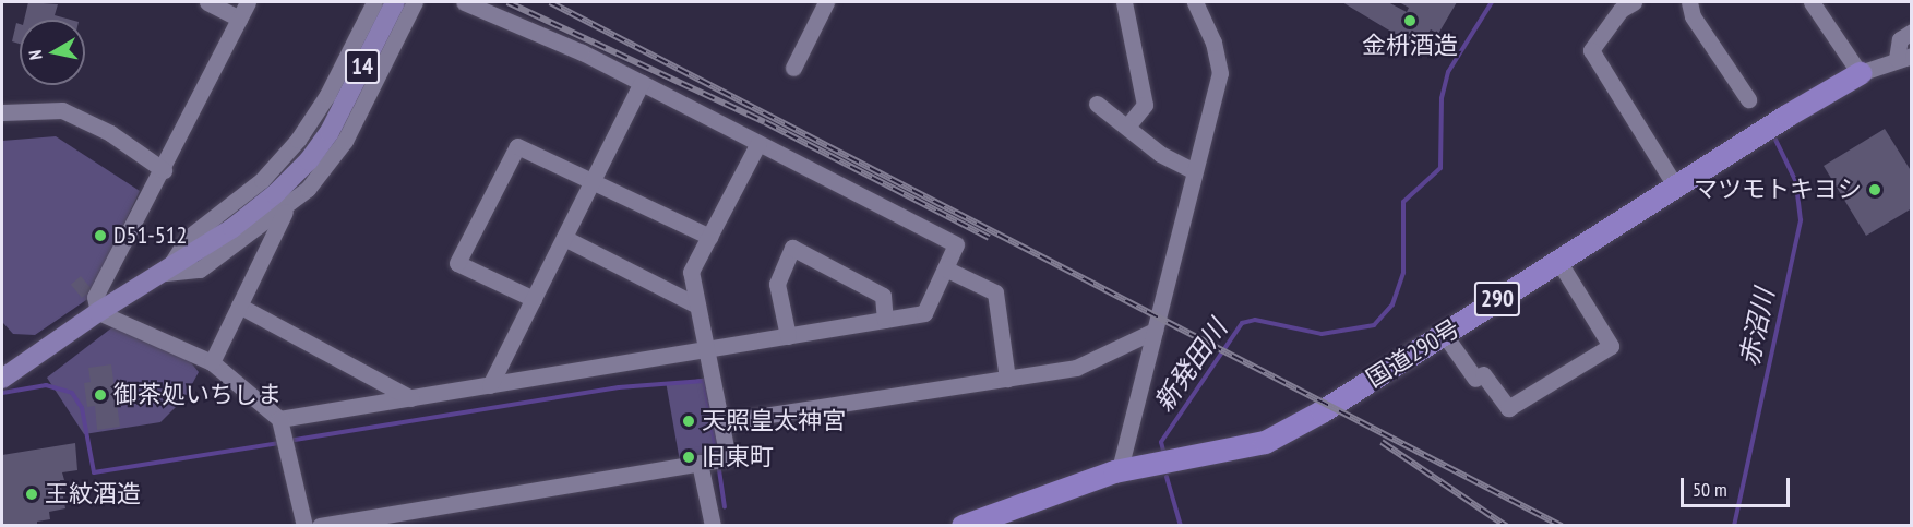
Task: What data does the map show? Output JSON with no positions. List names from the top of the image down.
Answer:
{
  "streets": {
    "highway": ["290", "国道290号"],
    "main road": ["14"]
  },
  "water": ["赤沼川", "新発田川"],
  "places": [
    "金枡酒造",
    "マツモトキヨシ",
    "D51-512",
    "御茶処いちしま",
    "天照皇太神宮",
    "旧東町",
    "王紋酒造"
  ],
  "scale_bar": "50 m",
  "north": "left"
}
